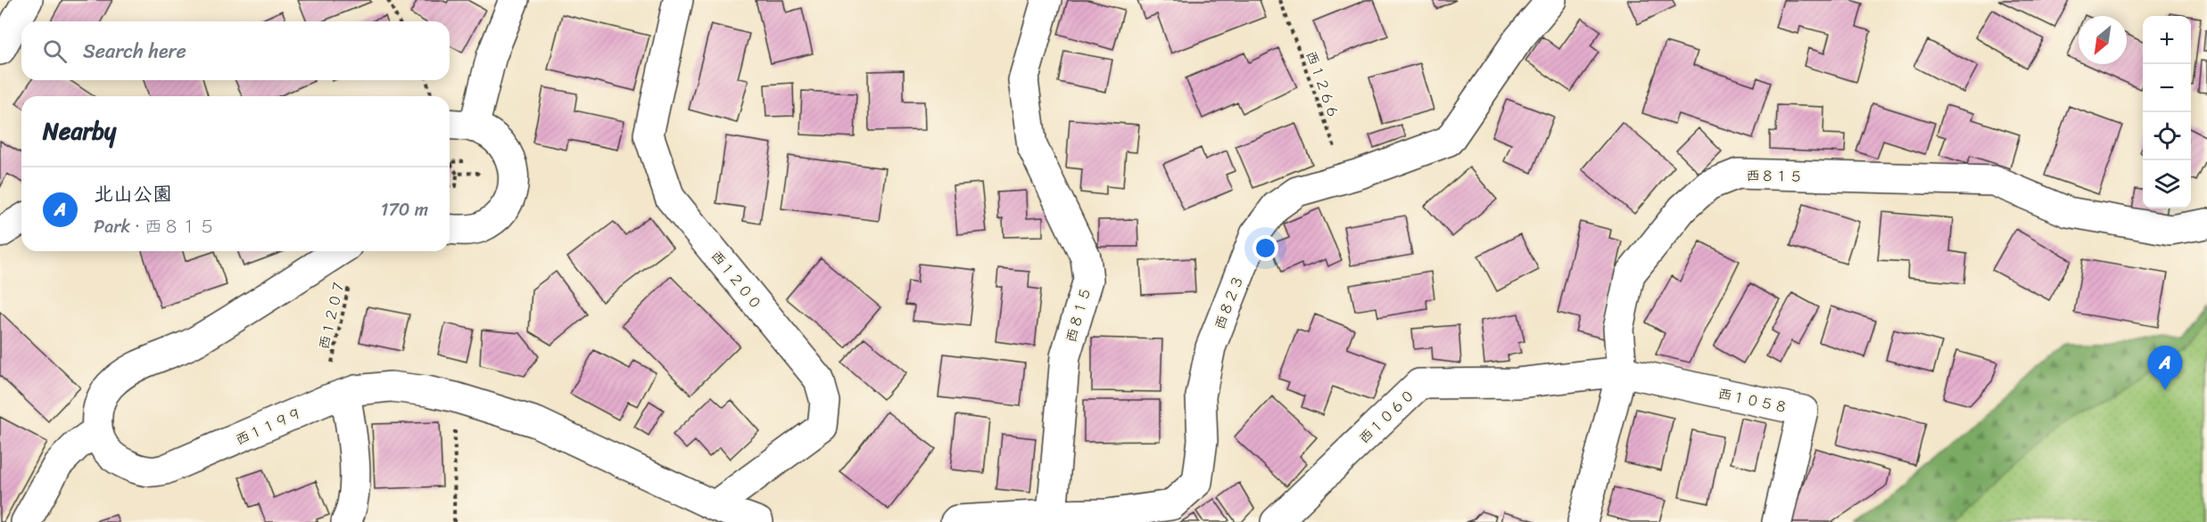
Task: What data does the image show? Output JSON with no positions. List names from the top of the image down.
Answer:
{
  "streets": {
    "street": [
      "西８１５",
      "西１２００",
      "西８２３",
      "西１０５８",
      "西１０６０",
      "西１１９９"
    ],
    "path": ["西１２６６", "西１２０７"]
  },
  "crossings": [
    ["西１２６６", "西８２３"],
    ["西８１５", "西８２３"],
    ["西８１５", "西１０５８"],
    ["西８１５", "西１０６０"],
    ["西１２００", "西１１９９"],
    ["西１０５８", "西１０６０"]
  ],
  "north": "bottom left",
  "page": {
    "map_buttons": ["+", "−"],
    "search": "Search here",
    "heading": "Nearby",
    "list": [
      {
        "mark": "A",
        "name": "北山公園",
        "note": "Park · 西８１５",
        "value": "170 m"
      }
    ],
    "pins": "A"
  }
}
